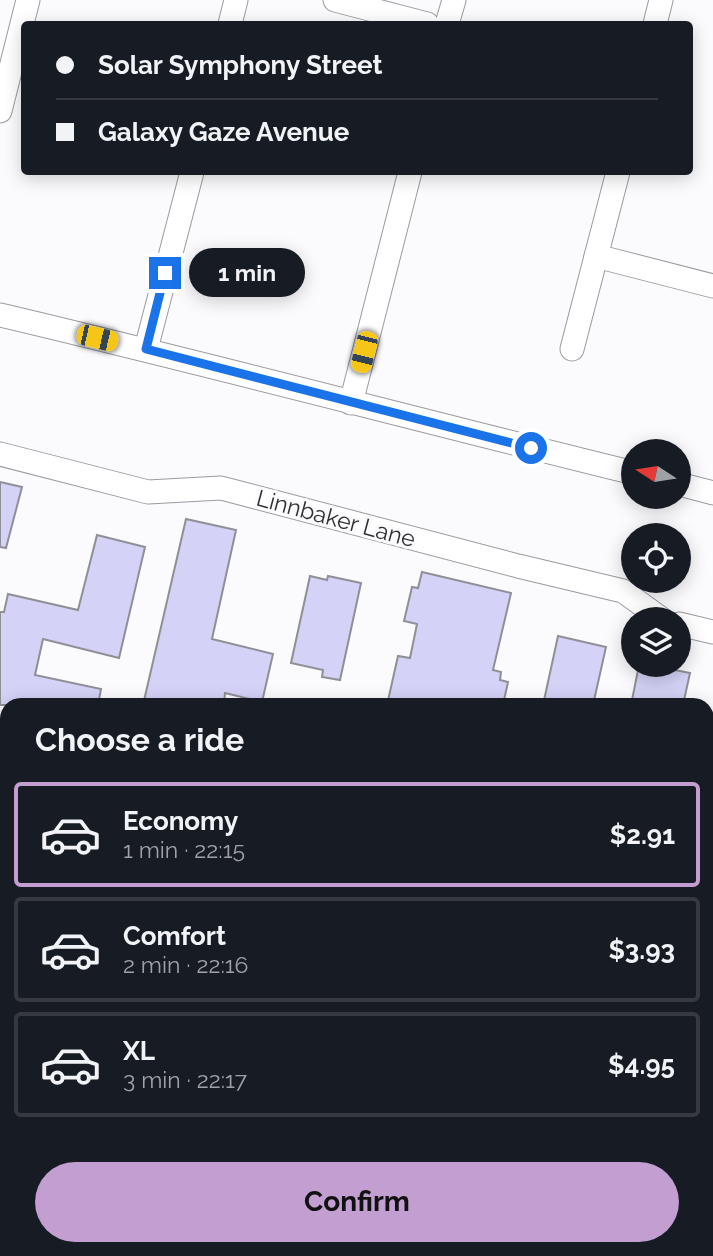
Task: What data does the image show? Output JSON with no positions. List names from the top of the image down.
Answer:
{
  "streets": {
    "street": ["Linnbaker Lane"]
  },
  "north": "left",
  "page": {
    "banner": ["Solar Symphony Street", "Galaxy Gaze Avenue"],
    "bubble": "1 min",
    "heading": "Choose a ride",
    "list": [
      {
        "name": "Economy",
        "note": "1 min · 22:15",
        "value": "$2.91"
      },
      {
        "name": "Comfort",
        "note": "2 min · 22:16",
        "value": "$3.93"
      },
      {
        "name": "XL",
        "note": "3 min · 22:17",
        "value": "$4.95"
      }
    ],
    "buttons": "Confirm"
  }
}
